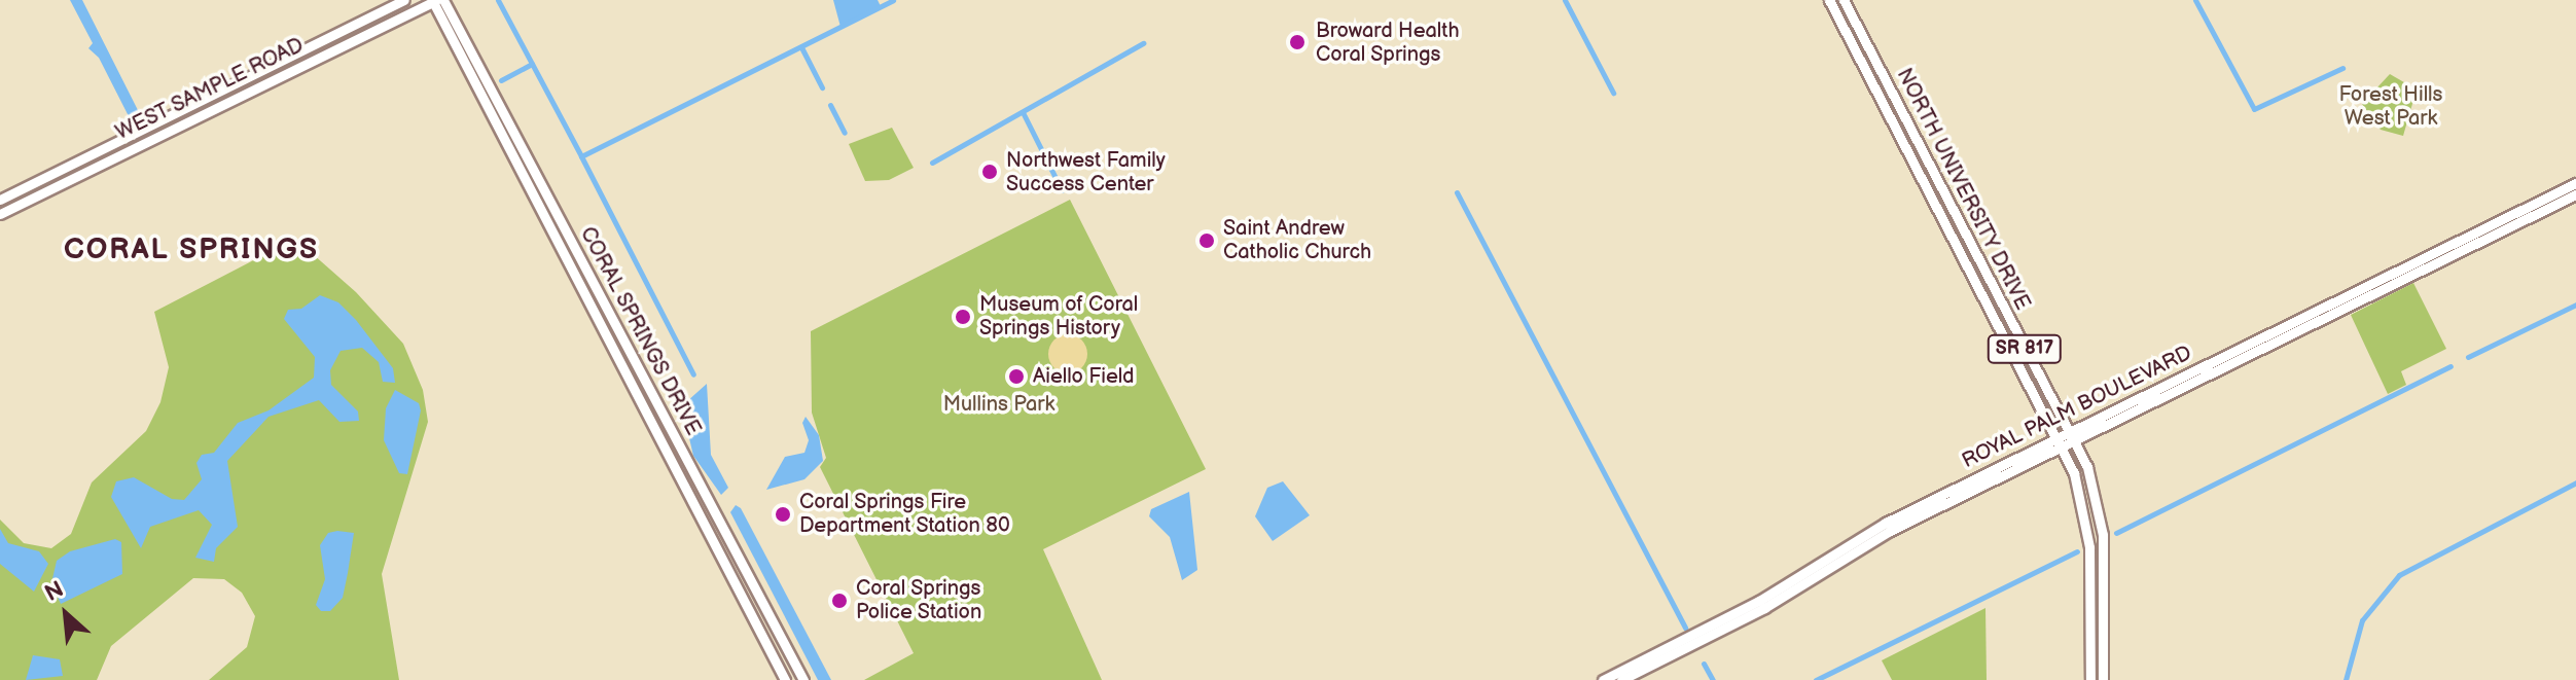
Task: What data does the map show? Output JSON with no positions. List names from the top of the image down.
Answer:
{
  "streets": {
    "main road": [
      "WEST SAMPLE ROAD",
      "NORTH UNIVERSITY DRIVE",
      "CORAL SPRINGS DRIVE",
      "SR 817",
      "ROYAL PALM BOULEVARD"
    ]
  },
  "crossings": [
    ["WEST SAMPLE ROAD", "CORAL SPRINGS DRIVE"],
    ["NORTH UNIVERSITY DRIVE", "ROYAL PALM BOULEVARD"]
  ],
  "districts": ["CORAL SPRINGS"],
  "parks": ["Forest Hills West Park", "Mullins Park"],
  "places": [
    "Broward Health Coral Springs",
    "Northwest Family Success Center",
    "Saint Andrew Catholic Church",
    "Museum of Coral Springs History",
    "Aiello Field",
    "Coral Springs Fire Department Station 80",
    "Coral Springs Police Station"
  ],
  "north": "top left"
}
